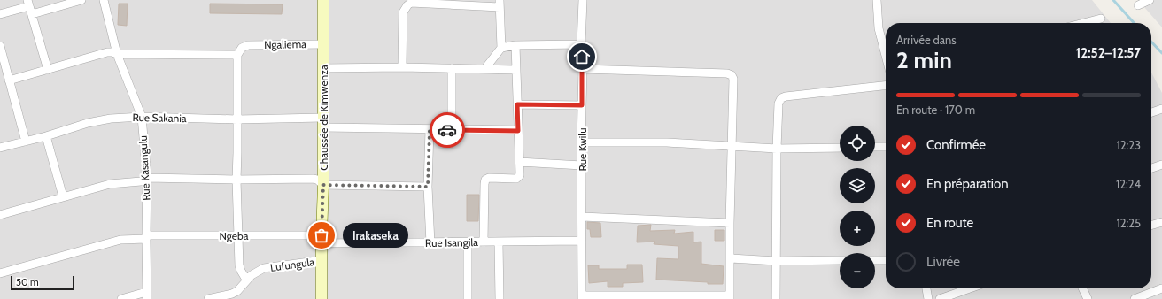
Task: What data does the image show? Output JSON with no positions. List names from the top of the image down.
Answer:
{
  "streets": {
    "street": [
      "Ngaliema",
      "Rue Sakania",
      "Chaussée de Kimwenza",
      "Rue Kwilu",
      "Rue Kasangulu",
      "Ngeba",
      "Rue Isangila",
      "Lufungula"
    ]
  },
  "crossings": [
    ["Ngaliema", "Chaussée de Kimwenza"],
    ["Rue Sakania", "Chaussée de Kimwenza"],
    ["Rue Sakania", "Rue Kasangulu"],
    ["Chaussée de Kimwenza", "Ngeba"],
    ["Chaussée de Kimwenza", "Rue Isangila"],
    ["Chaussée de Kimwenza", "Lufungula"],
    ["Rue Kwilu", "Rue Isangila"],
    ["Rue Kasangulu", "Ngeba"],
    ["Ngeba", "Rue Isangila"]
  ],
  "places": ["Irakaseka"],
  "scale_bar": "50 m",
  "page": {
    "heading": ["2 min", "Arrivée dans", "12:52–12:57"],
    "bar": "En route · 170 m",
    "map_buttons": ["+", "−"],
    "list": [
      ["Confirmée", "12:23"],
      ["En préparation", "12:24"],
      ["En route", "12:25"],
      "Livrée"
    ],
    "bubble": "Irakaseka",
    "scale": "50 m"
  }
}
